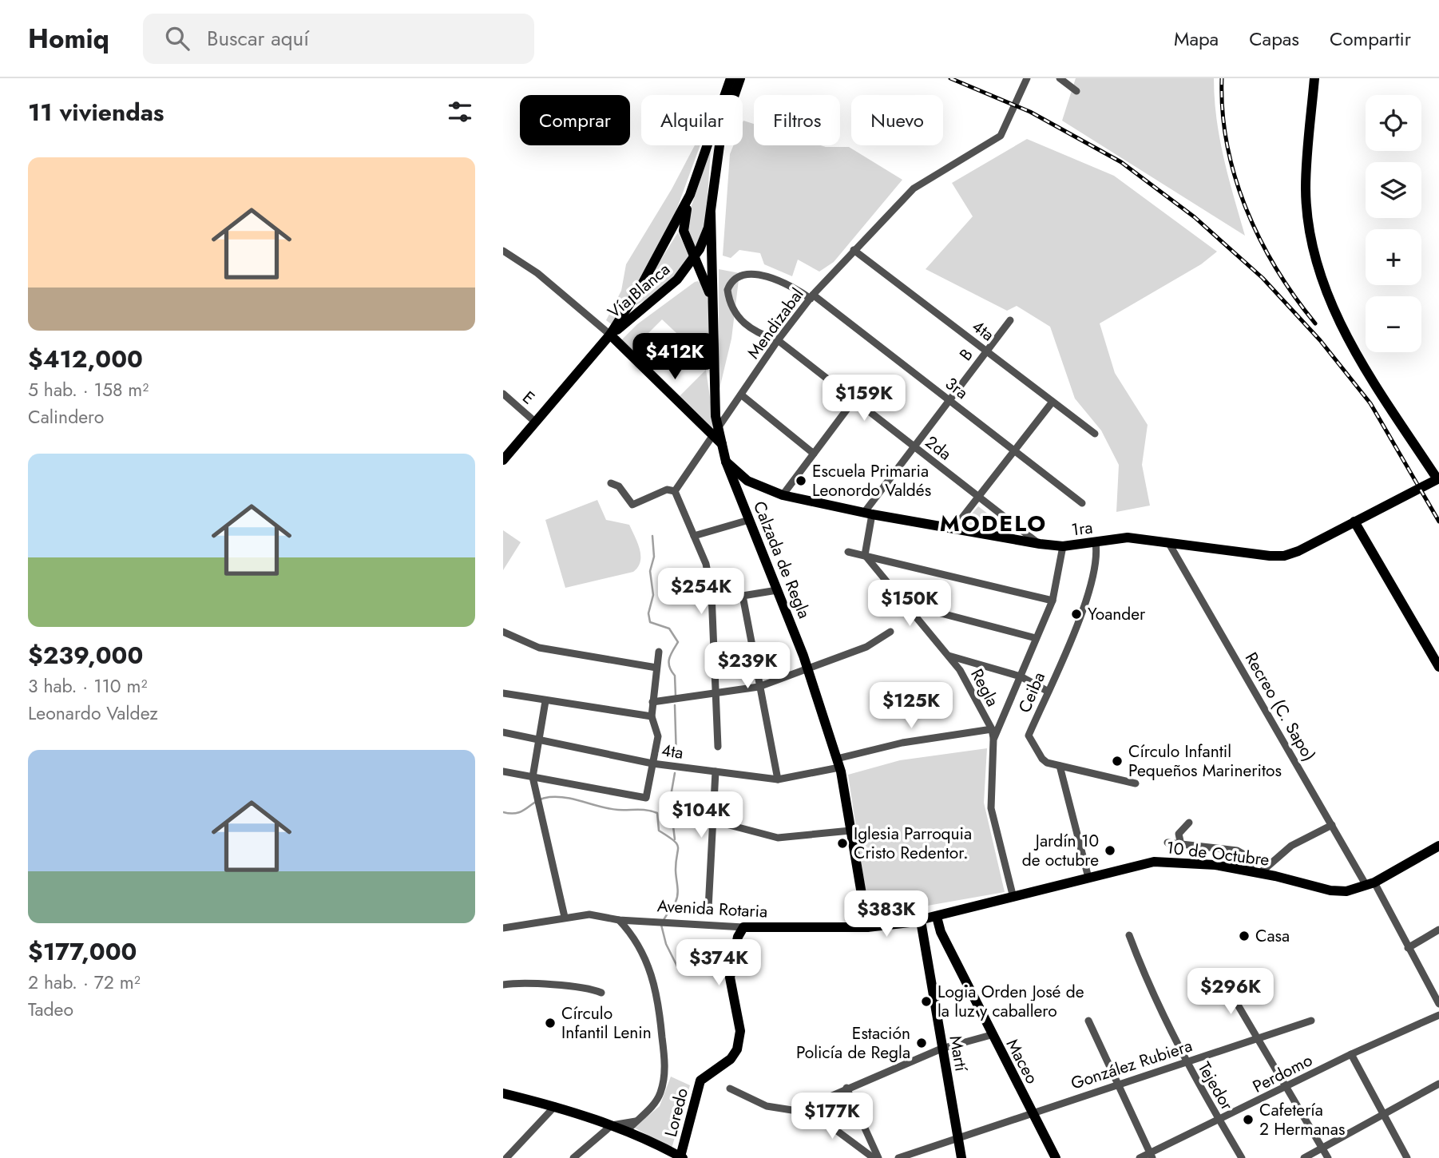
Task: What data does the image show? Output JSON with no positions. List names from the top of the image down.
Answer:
{
  "streets": {
    "main road": [
      "Vía Blanca",
      "1ra",
      "Calzada de Regla",
      "10 de Octubre",
      "Avenida Rotaria",
      "Martí",
      "Maceo",
      "Loredo"
    ],
    "street": [
      "Mendizabal",
      "4ta",
      "B",
      "3ra",
      "E",
      "2da",
      "Regla",
      "Ceiba",
      "Recreo (C. Sapo)",
      "González Rubiera",
      "Perdomo",
      "Tejedor"
    ]
  },
  "crossings": [
    ["Vía Blanca", "E"],
    ["Vía Blanca", "Calzada de Regla"],
    ["Mendizabal", "4ta"],
    ["Mendizabal", "3ra"],
    ["Mendizabal", "2da"],
    ["Mendizabal", "Calzada de Regla"],
    ["4ta", "B"],
    ["4ta", "Calzada de Regla"],
    ["4ta", "Regla"],
    ["B", "3ra"],
    ["B", "2da"],
    ["B", "1ra"],
    ["3ra", "2da"],
    ["2da", "1ra"],
    ["1ra", "Calzada de Regla"],
    ["1ra", "Ceiba"],
    ["1ra", "Recreo (C. Sapo)"],
    ["Calzada de Regla", "Avenida Rotaria"],
    ["Recreo (C. Sapo)", "10 de Octubre"],
    ["10 de Octubre", "Avenida Rotaria"],
    ["10 de Octubre", "Martí"],
    ["10 de Octubre", "Maceo"],
    ["Avenida Rotaria", "Martí"],
    ["Avenida Rotaria", "Loredo"],
    ["Martí", "González Rubiera"],
    ["Maceo", "González Rubiera"],
    ["González Rubiera", "Tejedor"],
    ["Perdomo", "Tejedor"]
  ],
  "districts": ["MODELO"],
  "places": [
    "Escuela Primaria Leonordo Valdés",
    "Yoander",
    "Círculo Infantil Pequeños Marineritos",
    "Iglesia Parroquia Cristo Redentor.",
    "Jardín 10 de octubre",
    "Casa",
    "Logia Orden José de la luz y caballero",
    "Círculo Infantil Lenin",
    "Estación Policía de Regla",
    "Cafetería 2 Hermanas"
  ],
  "page": {
    "header": "Homiq",
    "search": "Buscar aquí",
    "nav": ["Mapa", "Capas", "Compartir"],
    "heading": "11 viviendas",
    "map_buttons": ["+", "−"],
    "chip": [
      "Comprar",
      "Alquilar",
      "Filtros",
      "Nuevo"
    ],
    "list": [
      {
        "name": "$412,000",
        "note": "5 hab. · 158 m² · Calindero"
      },
      {
        "name": "$239,000",
        "note": "3 hab. · 110 m² · Leonardo Valdez"
      },
      {
        "name": "$177,000",
        "note": "2 hab. · 72 m² · Tadeo"
      }
    ],
    "price": [
      "$412K",
      "$159K",
      "$254K",
      "$150K",
      "$239K",
      "$125K",
      "$104K",
      "$383K",
      "$374K",
      "$296K",
      "$177K"
    ]
  }
}
